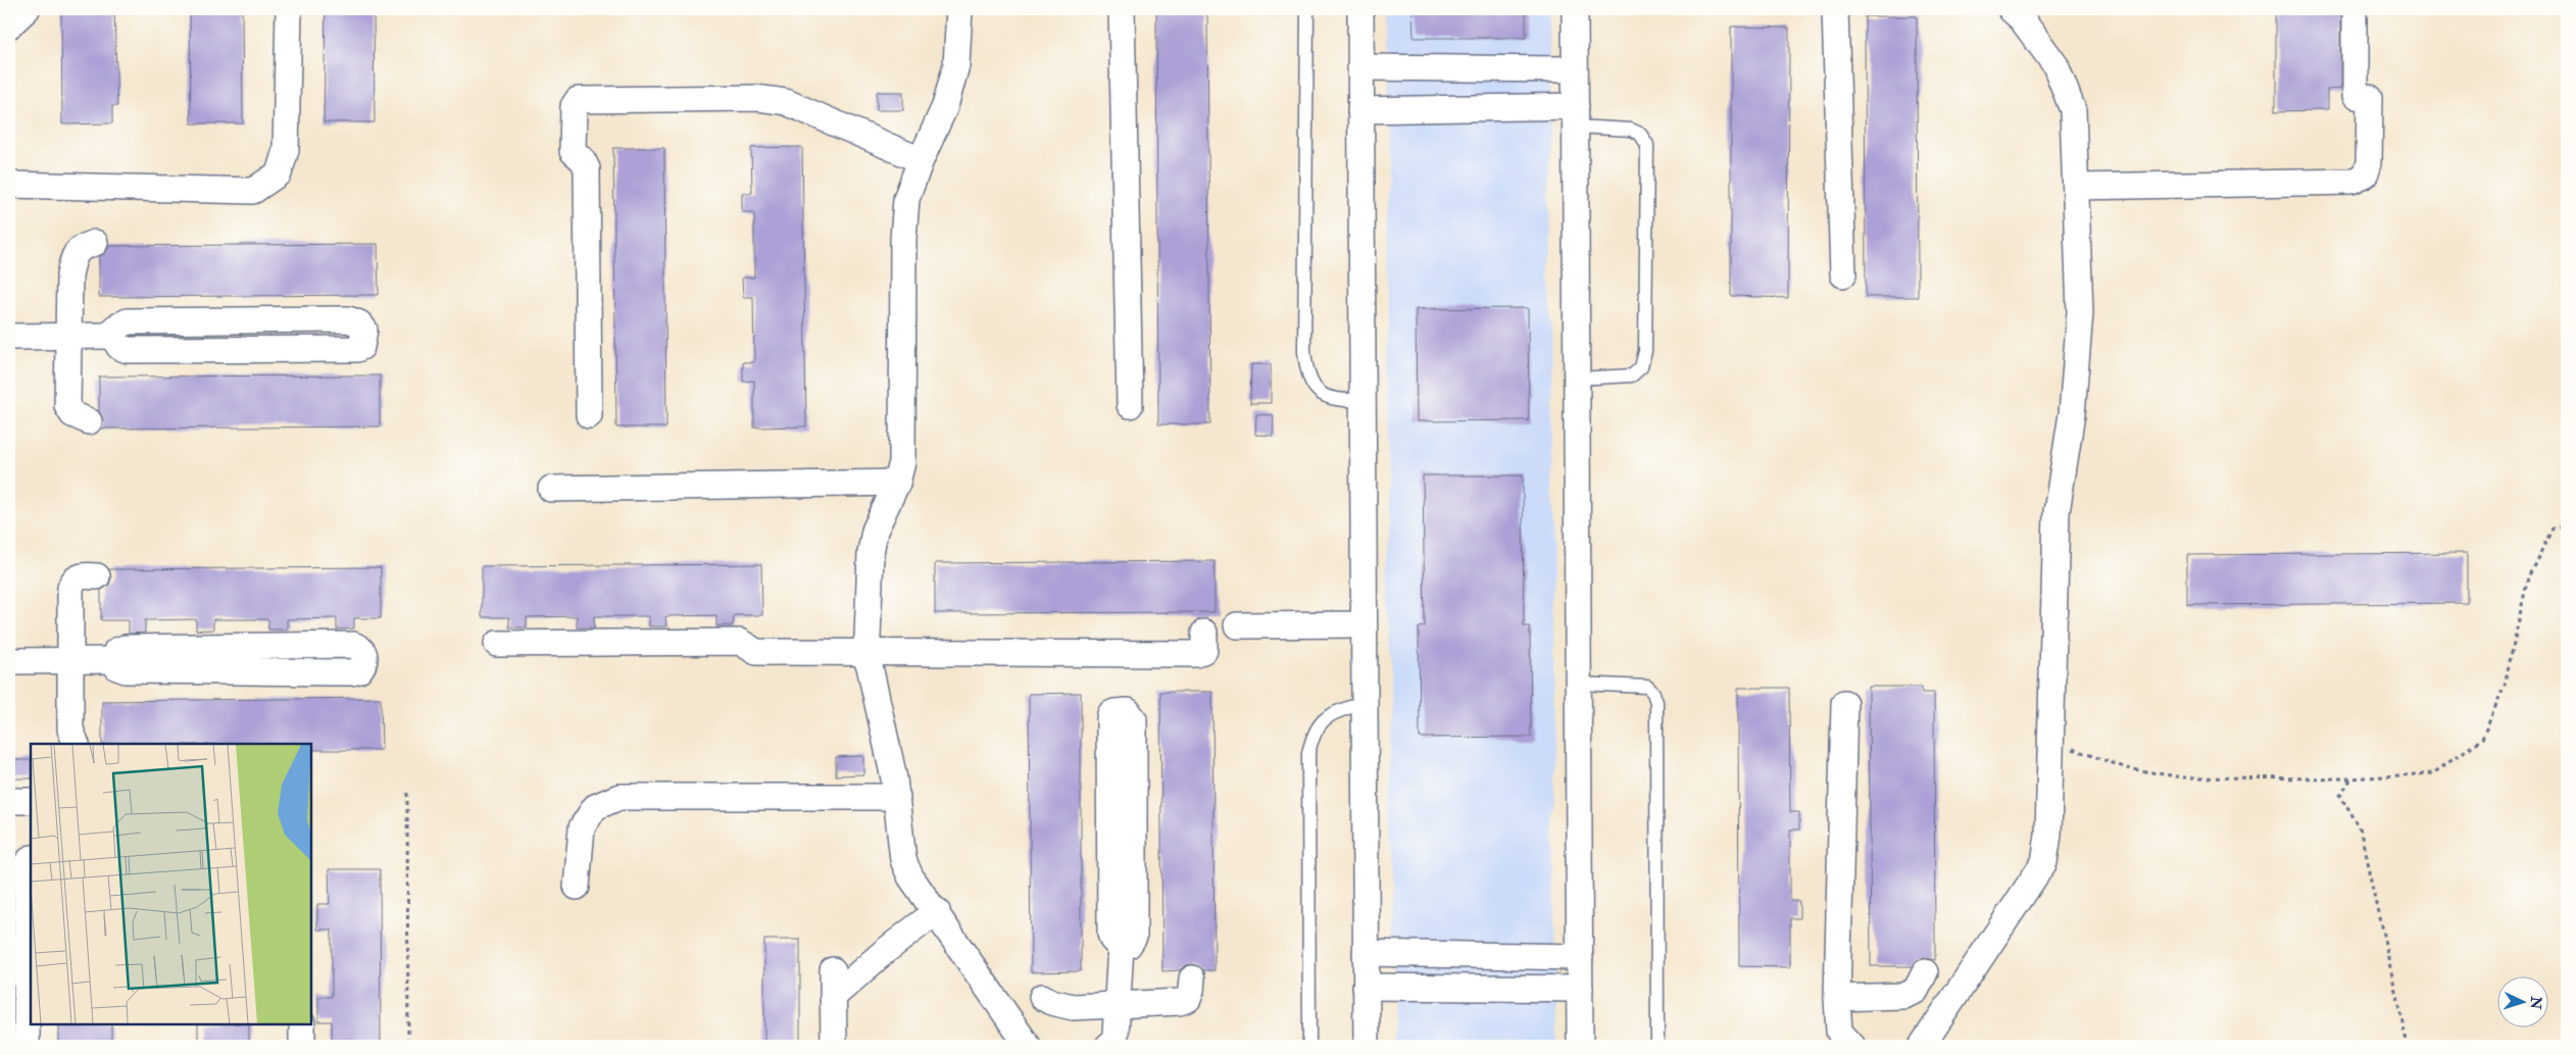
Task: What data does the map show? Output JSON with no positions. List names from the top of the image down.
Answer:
{
  "north": "right"
}
